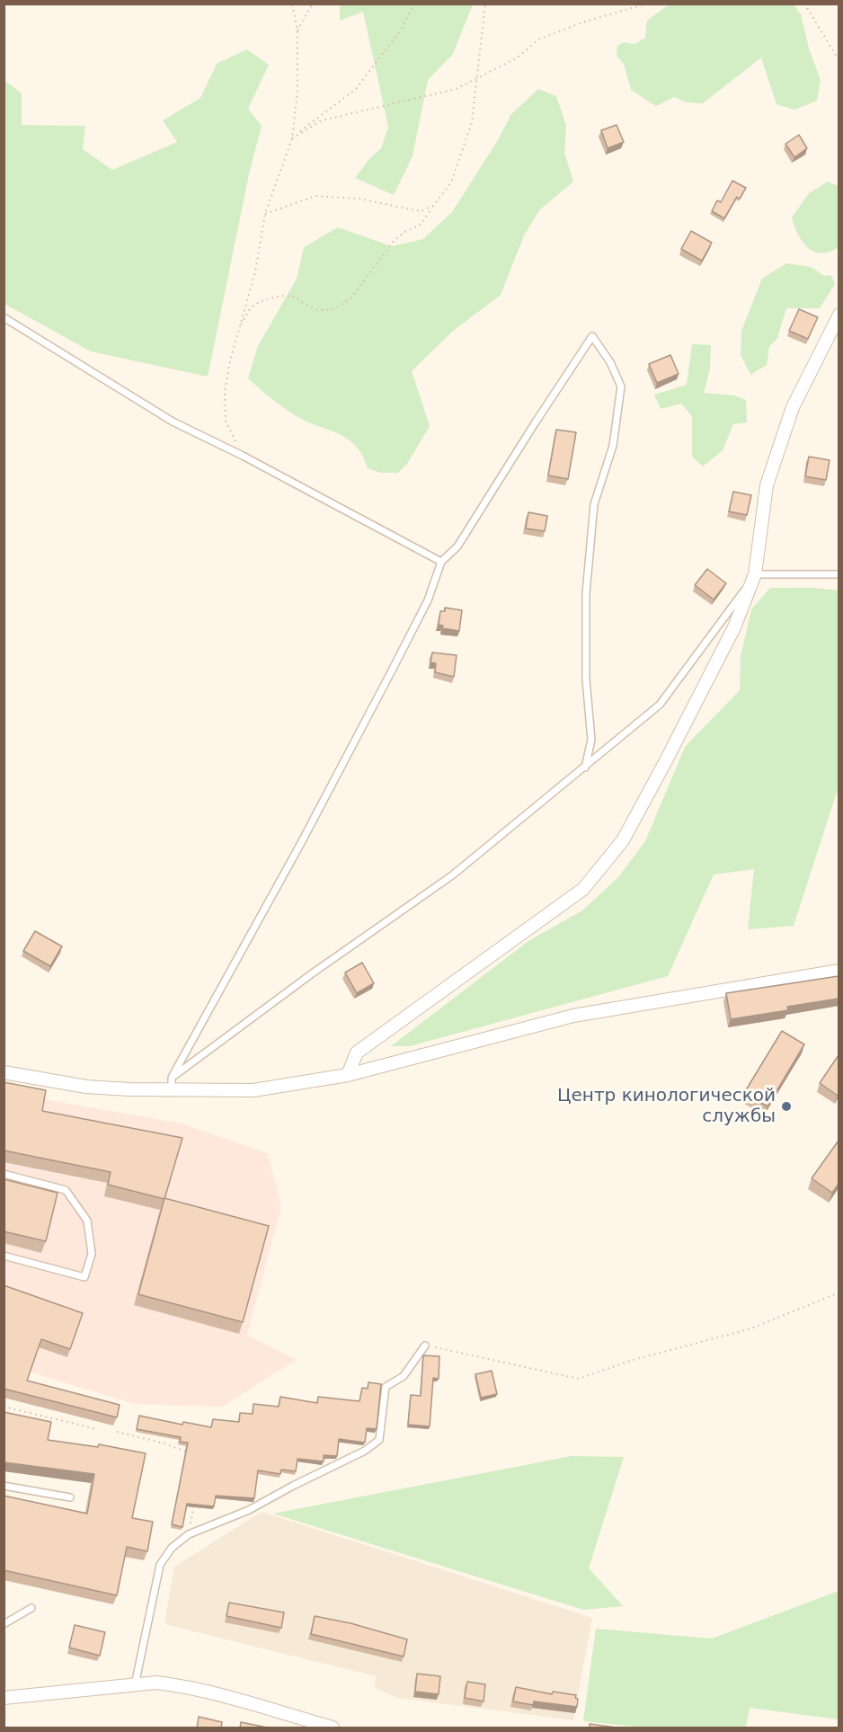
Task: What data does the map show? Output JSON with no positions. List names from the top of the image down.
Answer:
{
  "places": ["Центр кинологической службы"]
}
